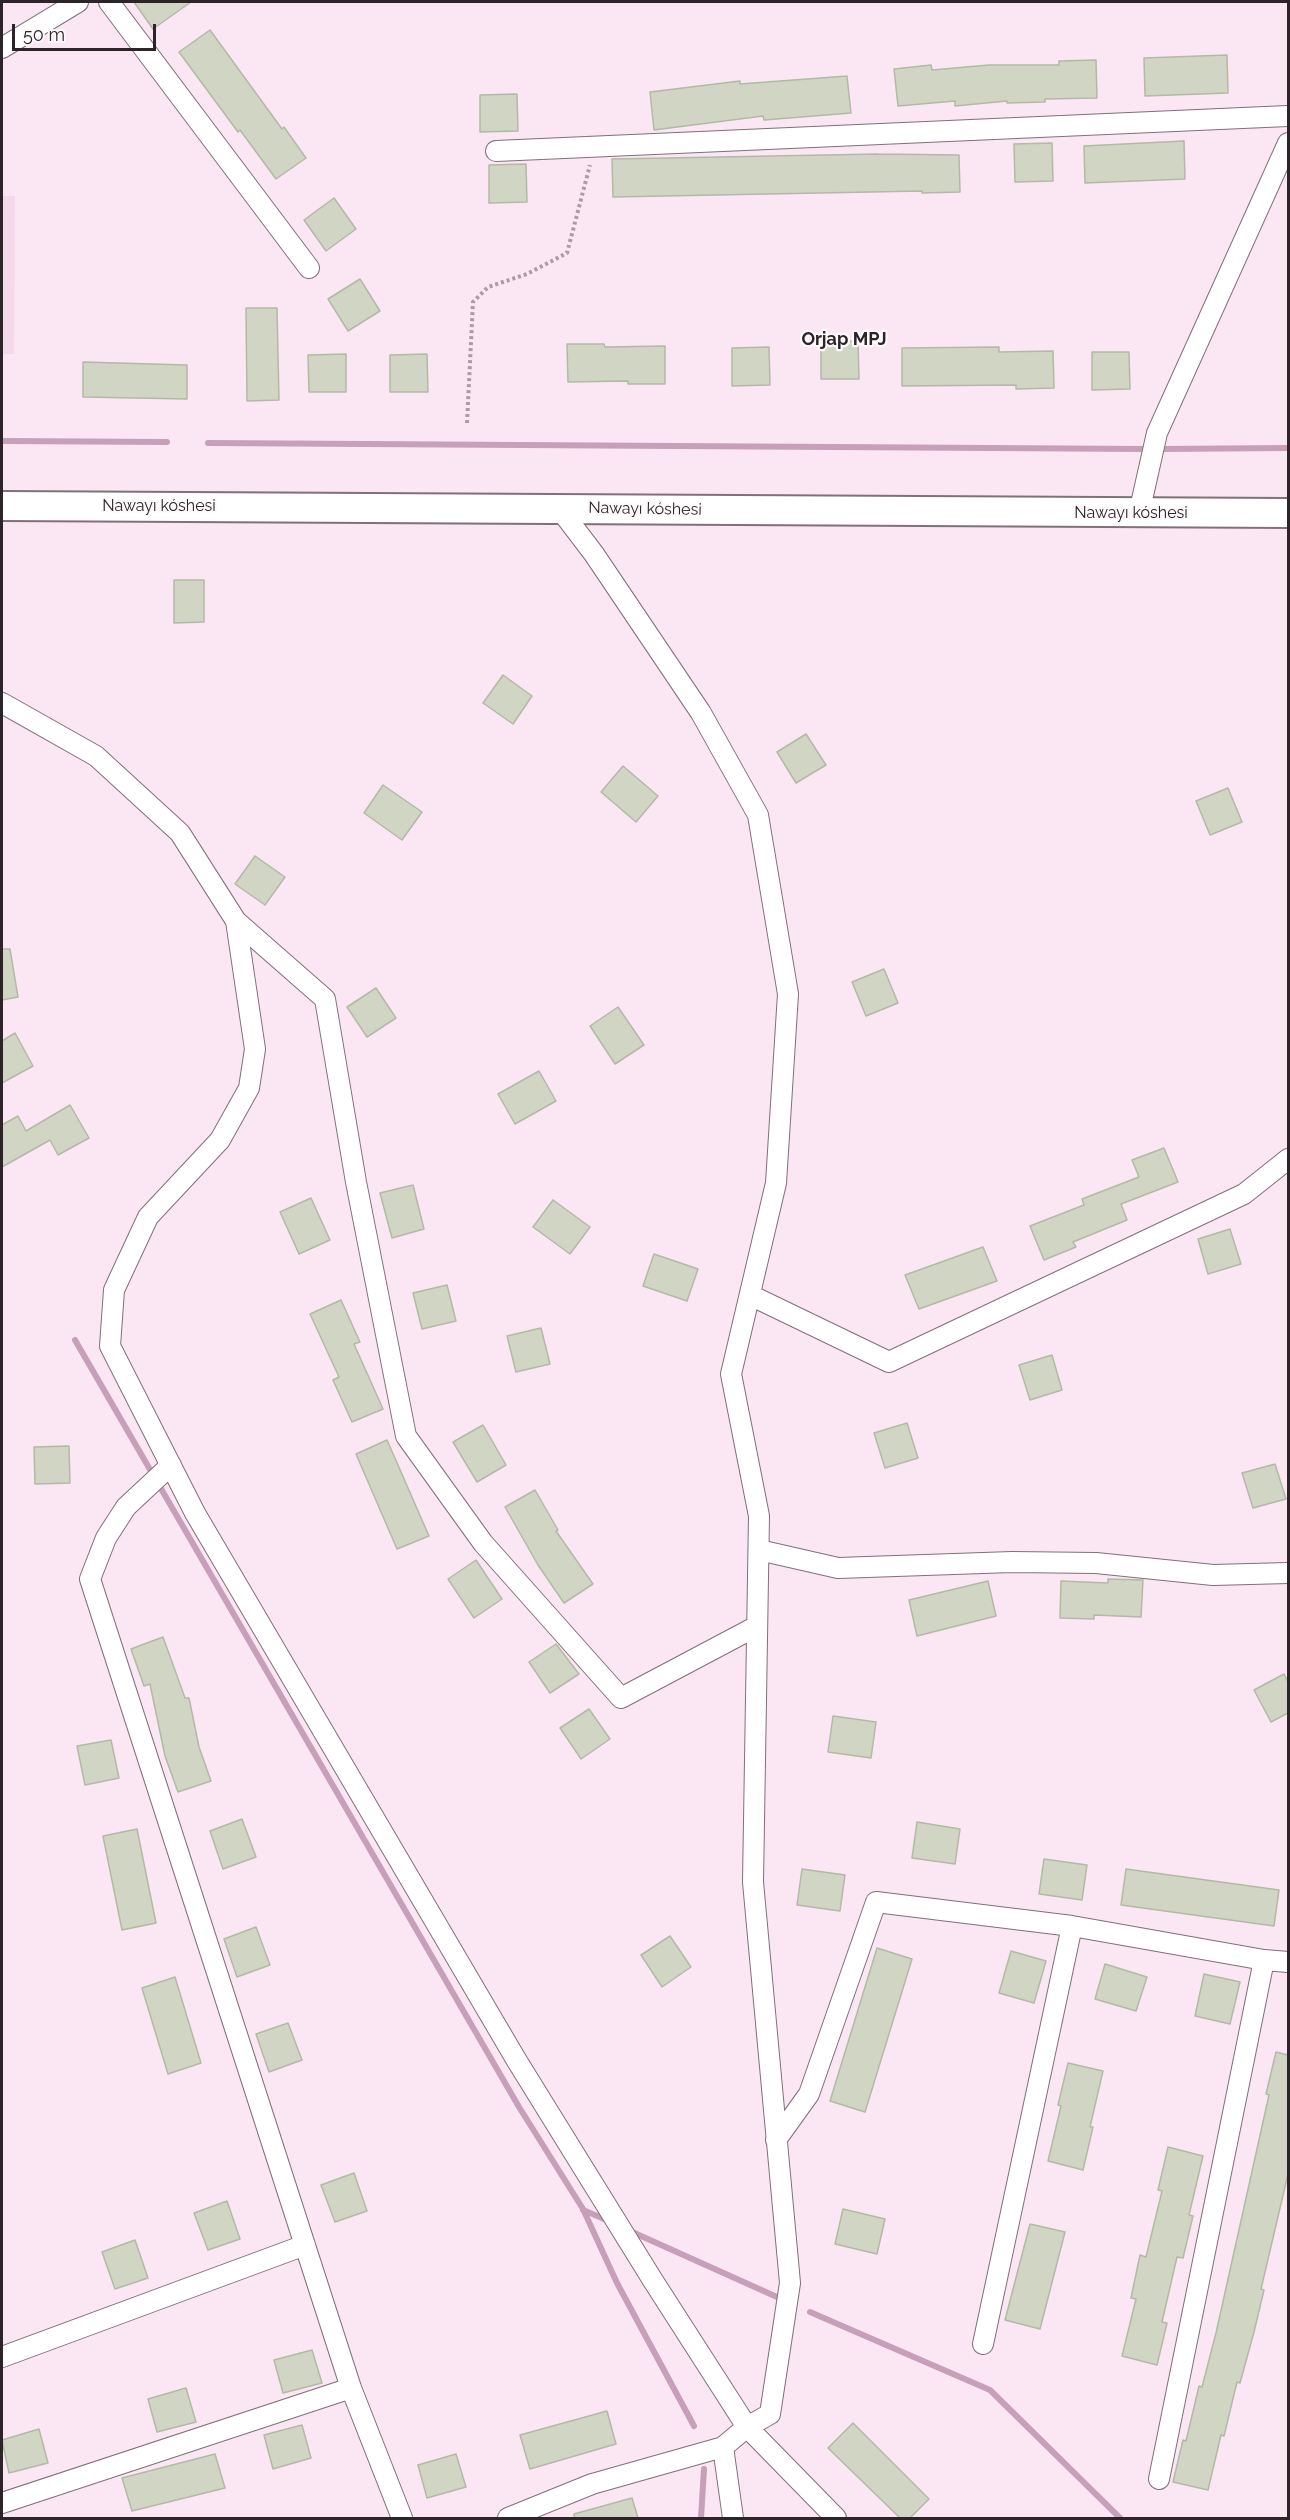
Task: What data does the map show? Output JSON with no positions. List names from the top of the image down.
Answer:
{
  "streets": {
    "main road": ["Nawayı kóshesi"]
  },
  "districts": ["Orjap MPJ"],
  "scale_bar": "50 m"
}
